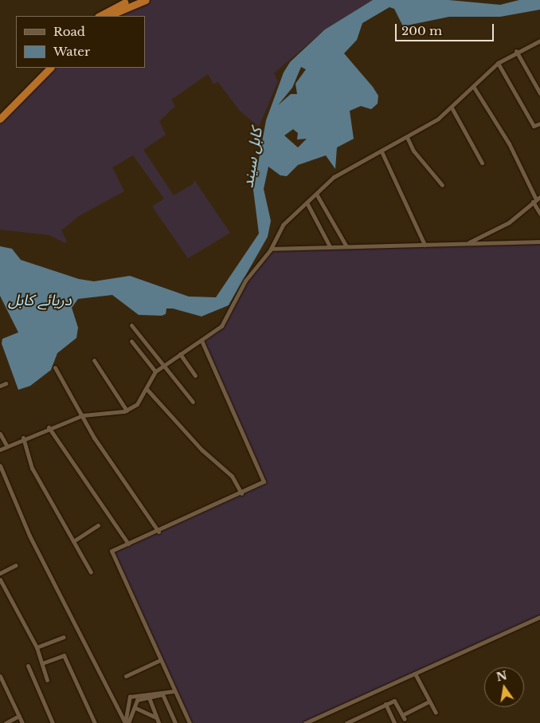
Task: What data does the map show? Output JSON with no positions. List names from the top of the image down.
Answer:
{
  "water": ["کابل سيند", "دریائے کابل"],
  "legend": ["Road", "Water"],
  "scale_bar": "200 m",
  "north": "top"
}
